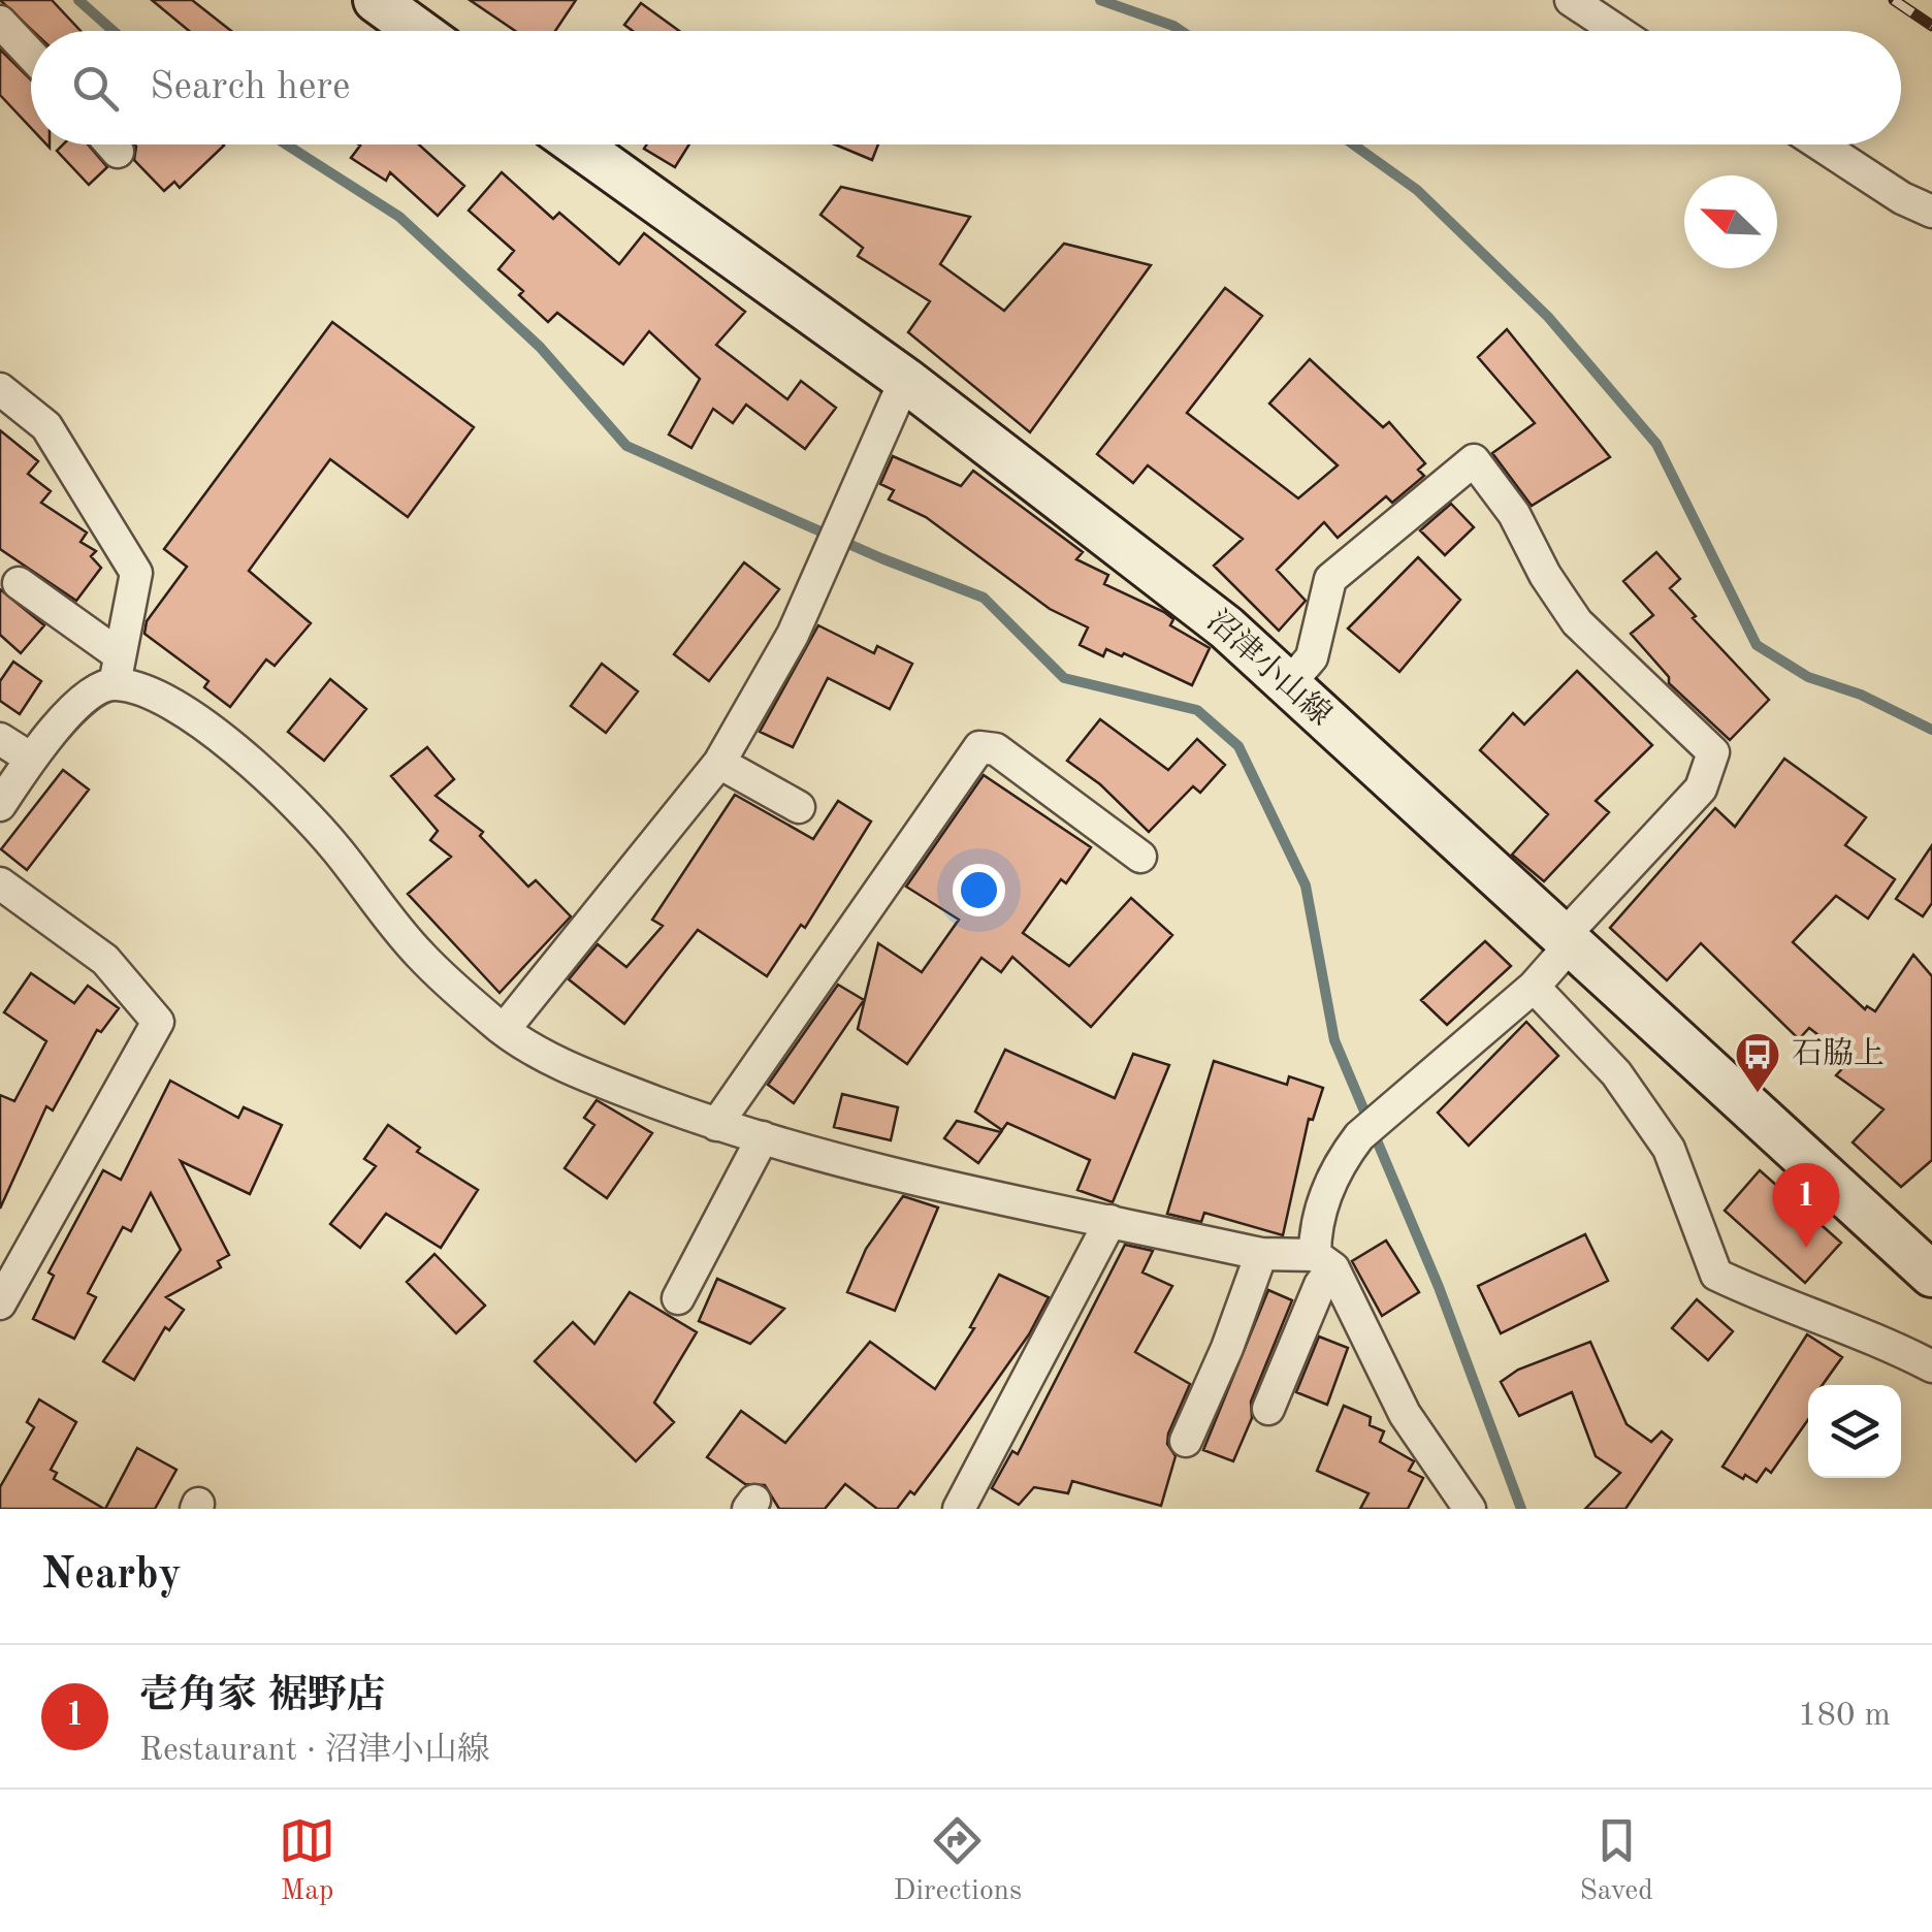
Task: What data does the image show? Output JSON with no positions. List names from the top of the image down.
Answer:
{
  "streets": {
    "main road": ["沼津小山線"]
  },
  "places": {
    "bus stop": ["石脇上"]
  },
  "north": "top left",
  "page": {
    "search": "Search here",
    "pins": "1",
    "heading": "Nearby",
    "list": [
      {
        "mark": "1",
        "name": "壱角家 裾野店",
        "note": "Restaurant · 沼津小山線",
        "value": "180 m"
      }
    ],
    "nav": ["Map", "Directions", "Saved"]
  }
}
